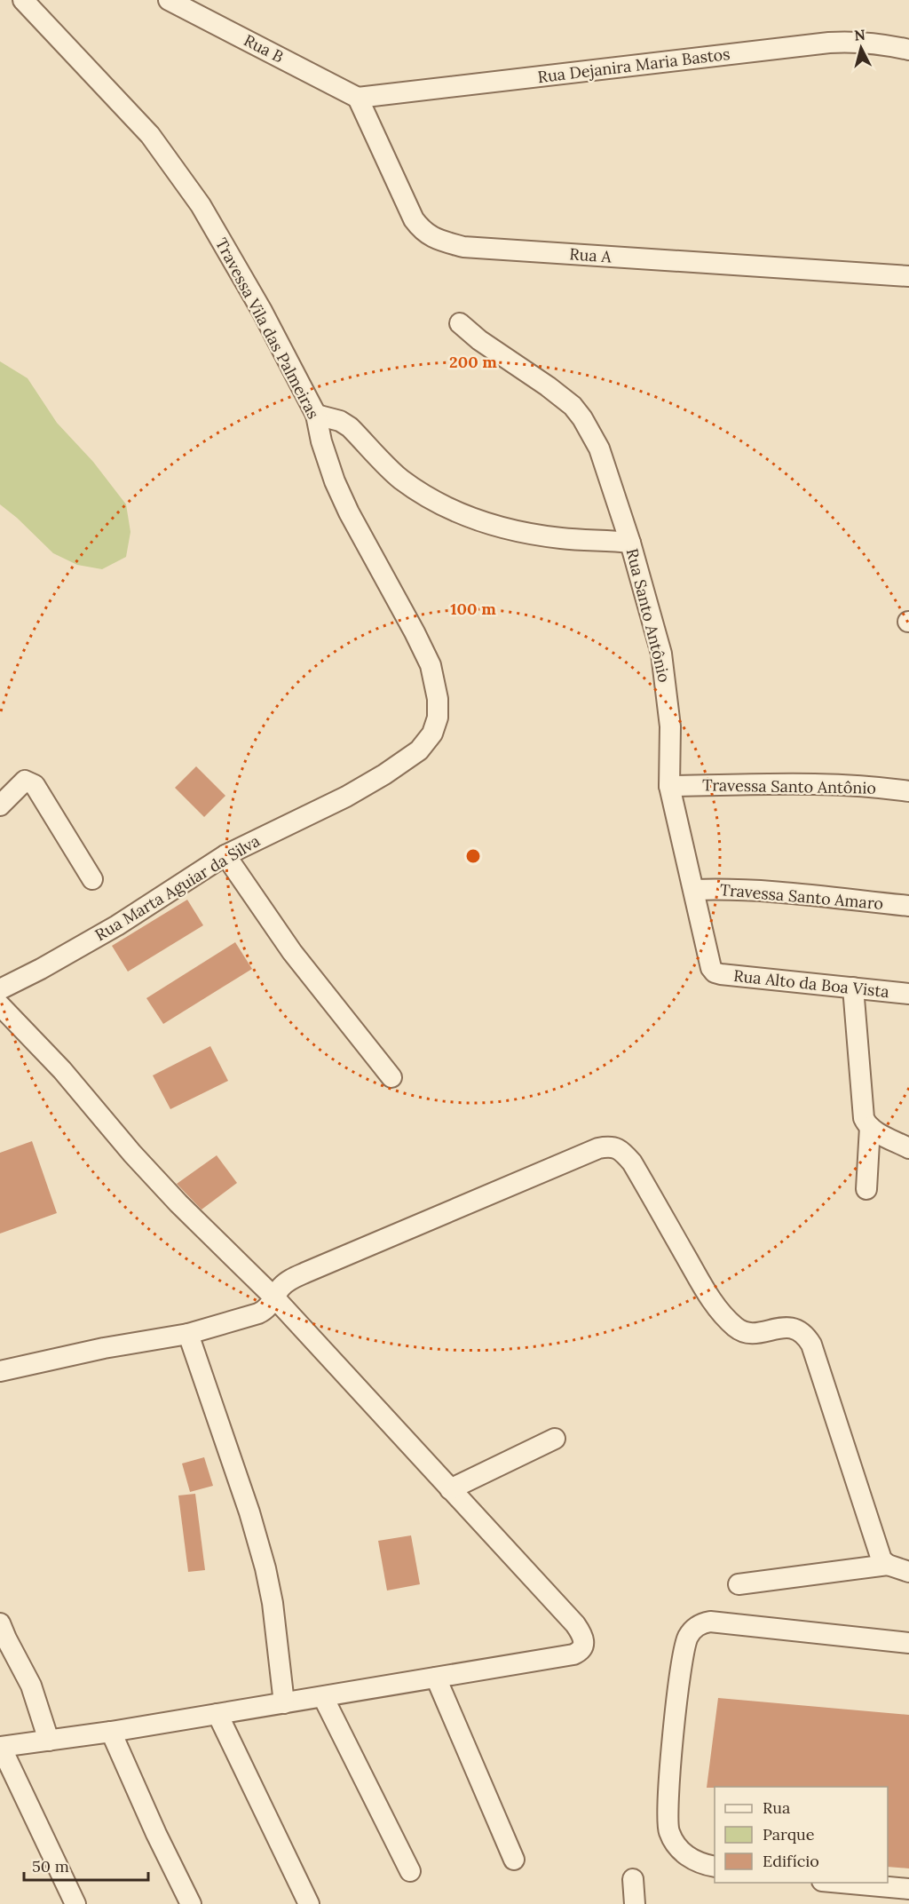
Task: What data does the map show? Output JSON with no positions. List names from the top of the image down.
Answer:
{
  "streets": {
    "street": [
      "Rua B",
      "Rua Dejanira Maria Bastos",
      "Rua A",
      "Travessa Vila das Palmeiras",
      "Rua Santo Antônio",
      "Travessa Santo Antônio",
      "Rua Marta Aguiar da Silva",
      "Travessa Santo Amaro",
      "Rua Alto da Boa Vista"
    ]
  },
  "crossings": [
    ["Rua B", "Rua Dejanira Maria Bastos"],
    ["Rua B", "Rua A"],
    ["Rua Dejanira Maria Bastos", "Rua A"],
    ["Travessa Vila das Palmeiras", "Rua Marta Aguiar da Silva"],
    ["Rua Santo Antônio", "Travessa Santo Antônio"],
    ["Rua Santo Antônio", "Travessa Santo Amaro"],
    ["Rua Santo Antônio", "Rua Alto da Boa Vista"]
  ],
  "legend": ["Rua", "Parque", "Edifício"],
  "scale_bar": "50 m",
  "north": "top",
  "rings": ["200 m", "100 m"]
}
